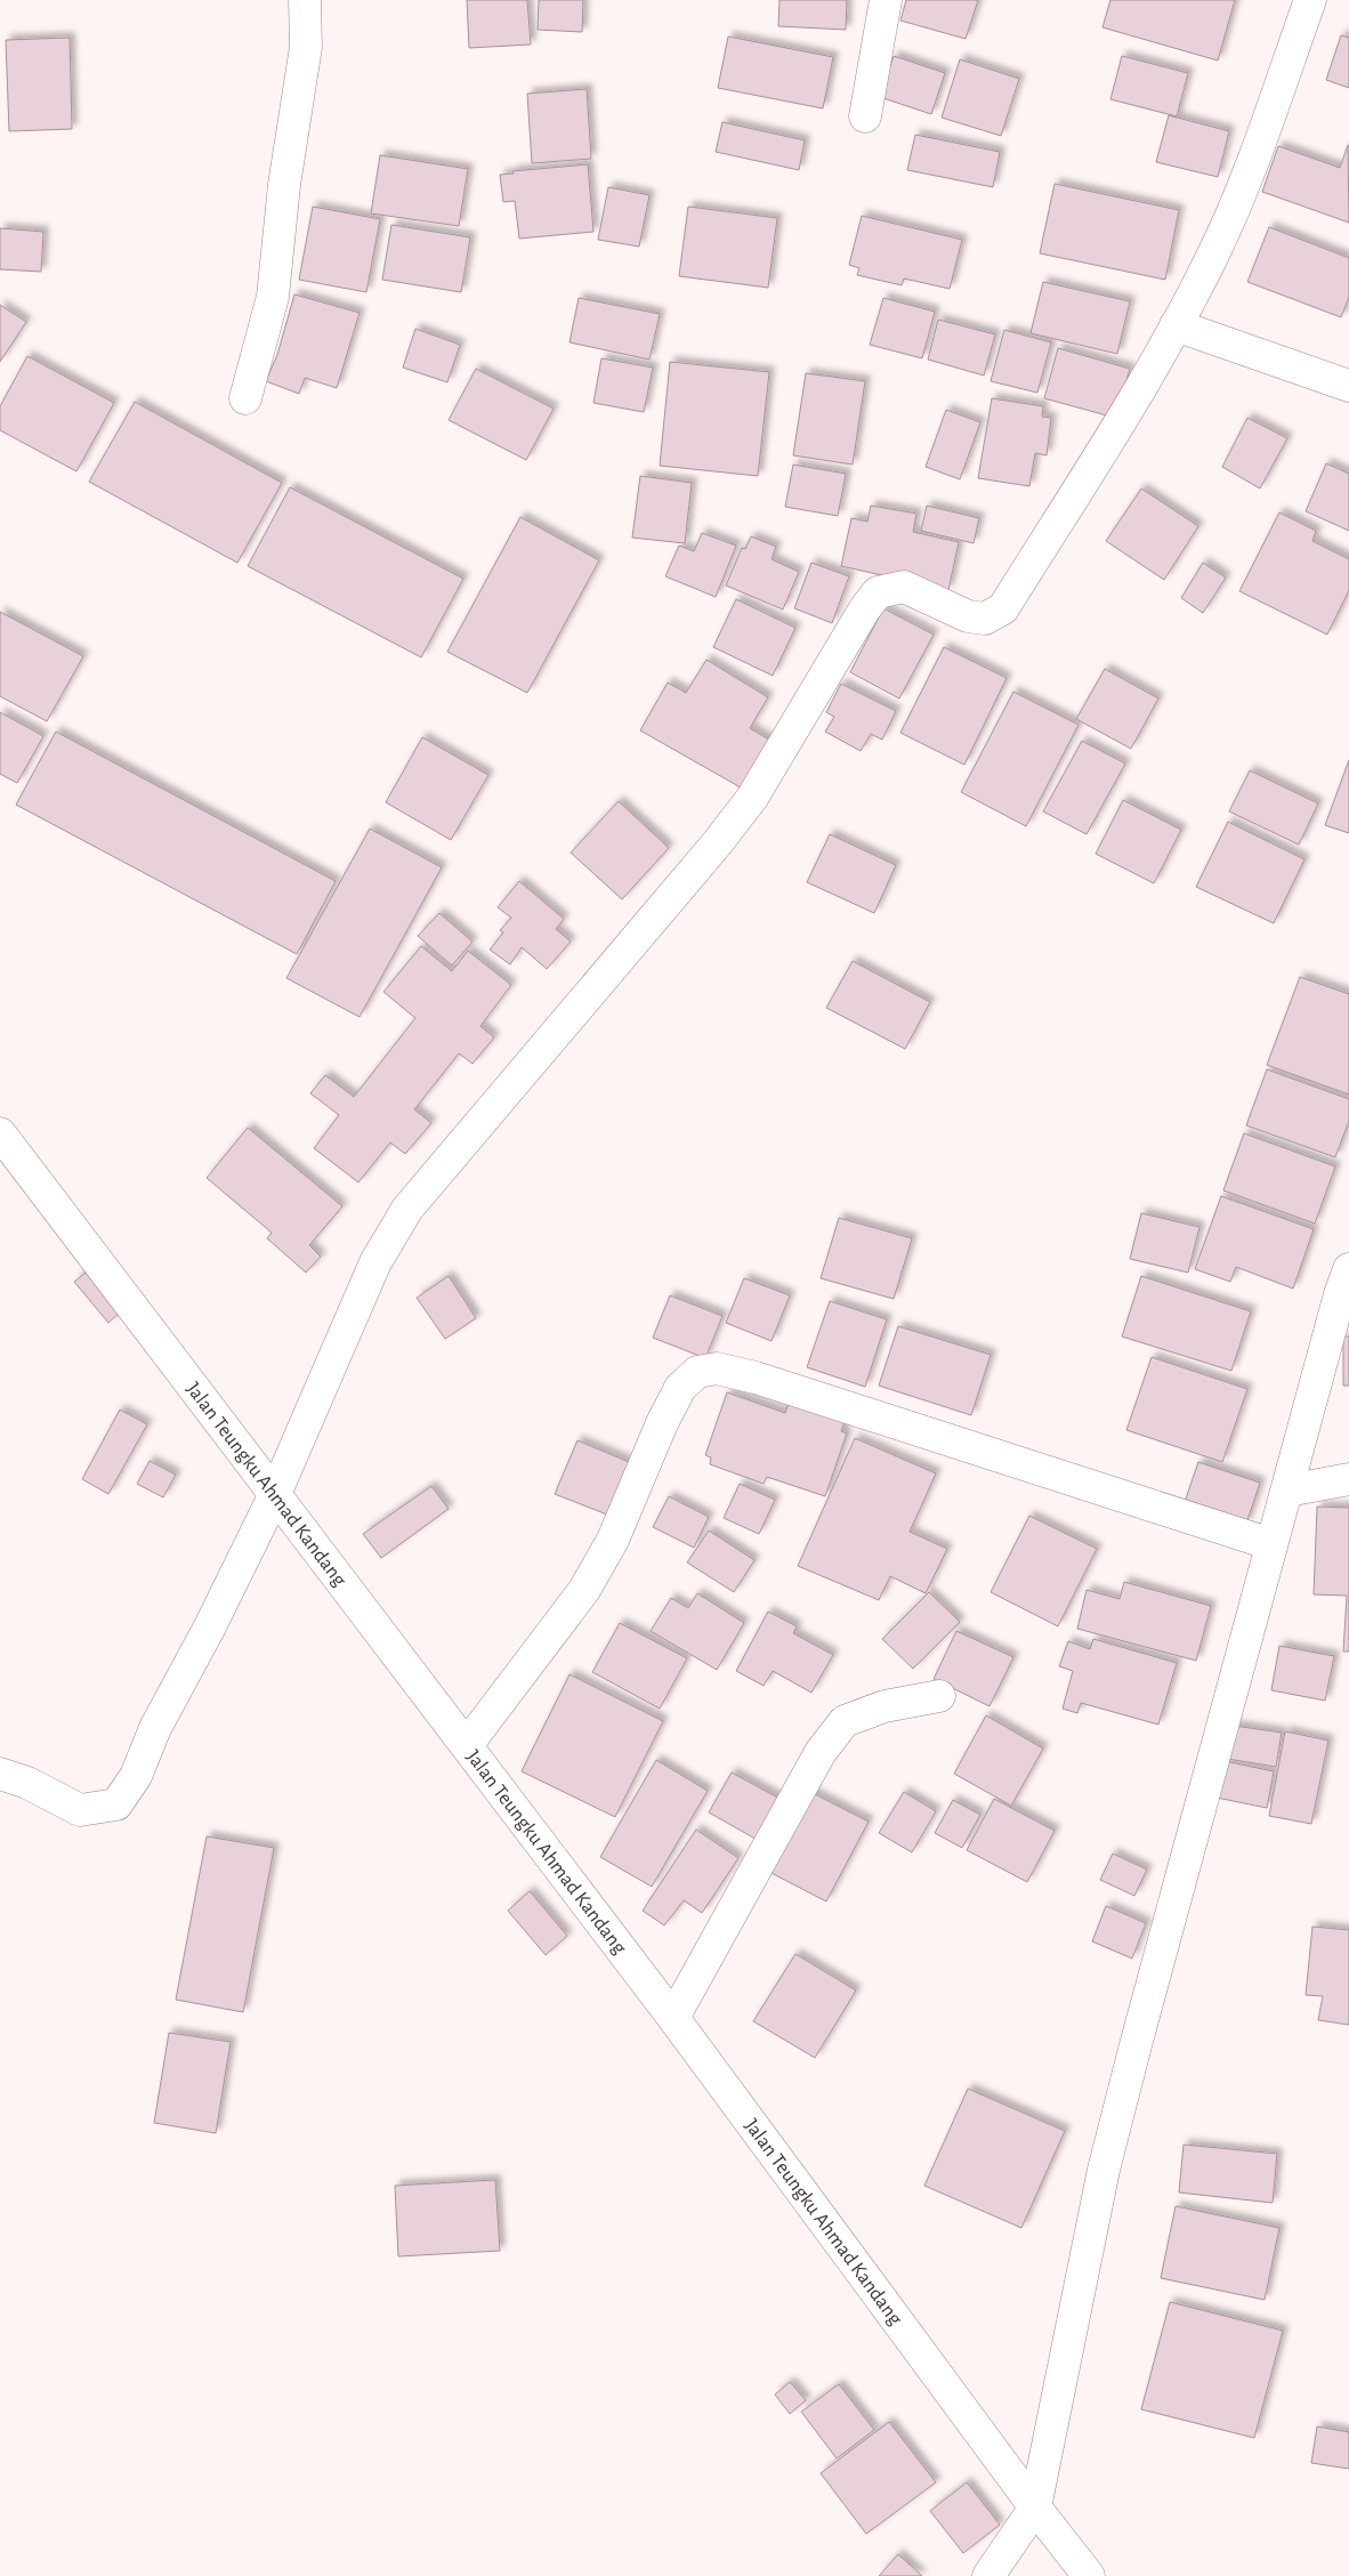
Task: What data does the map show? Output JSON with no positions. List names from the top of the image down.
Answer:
{
  "streets": {
    "street": ["Jalan Teungku Ahmad Kandang"]
  }
}
